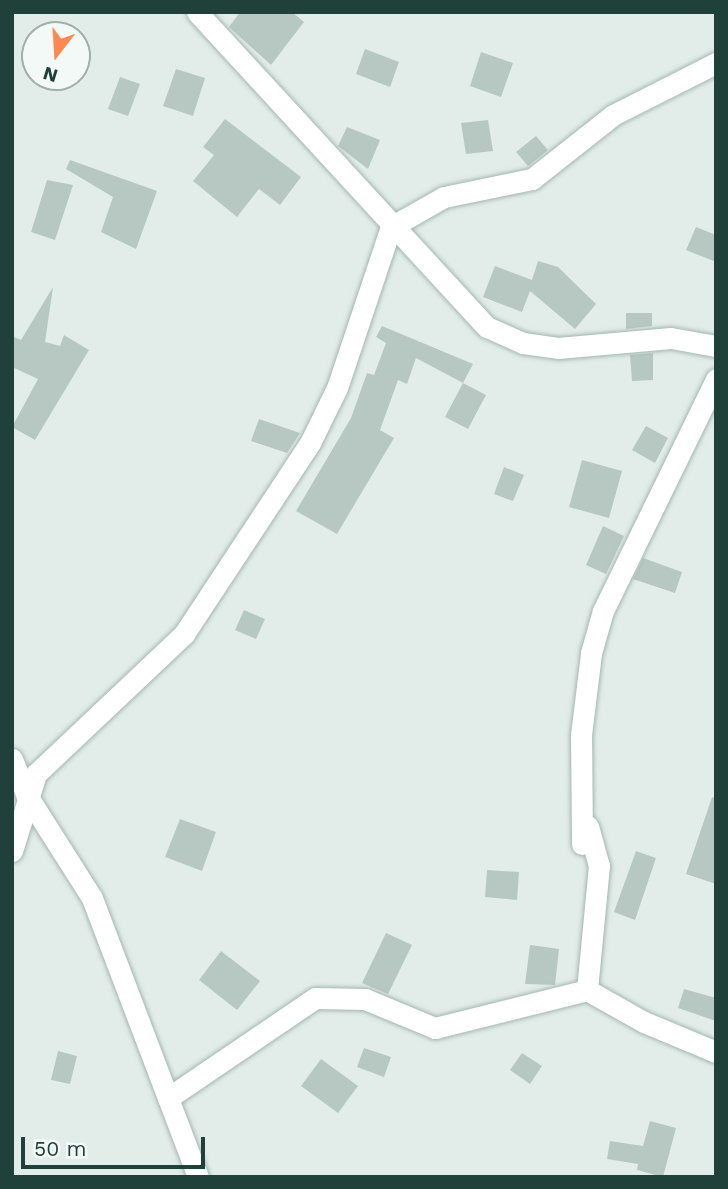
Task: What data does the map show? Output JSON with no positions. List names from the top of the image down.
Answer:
{
  "scale_bar": "50 m",
  "north": "bottom"
}
